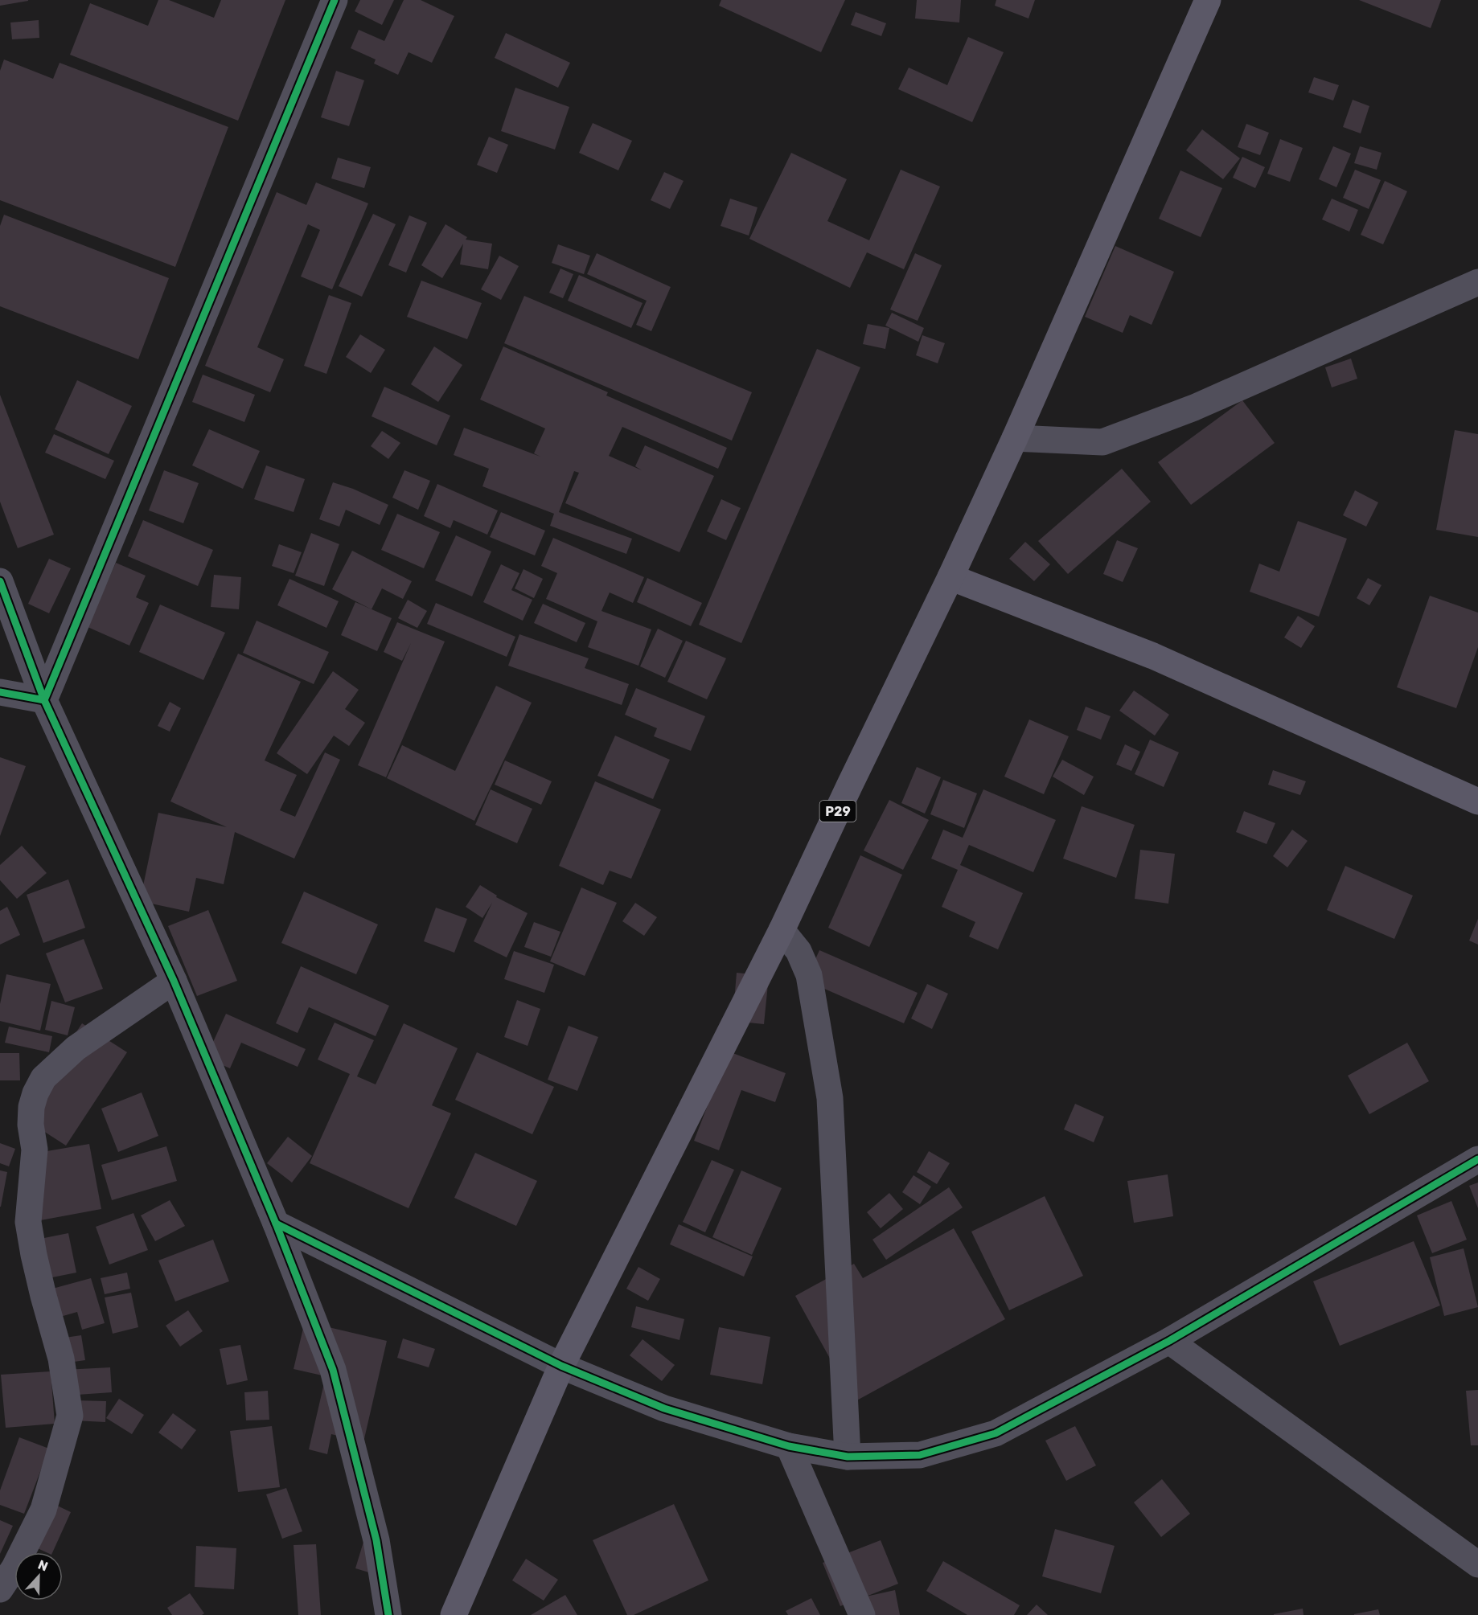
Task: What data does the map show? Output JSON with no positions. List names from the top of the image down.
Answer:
{
  "streets": {
    "main road": ["P29"]
  },
  "north": "top"
}
